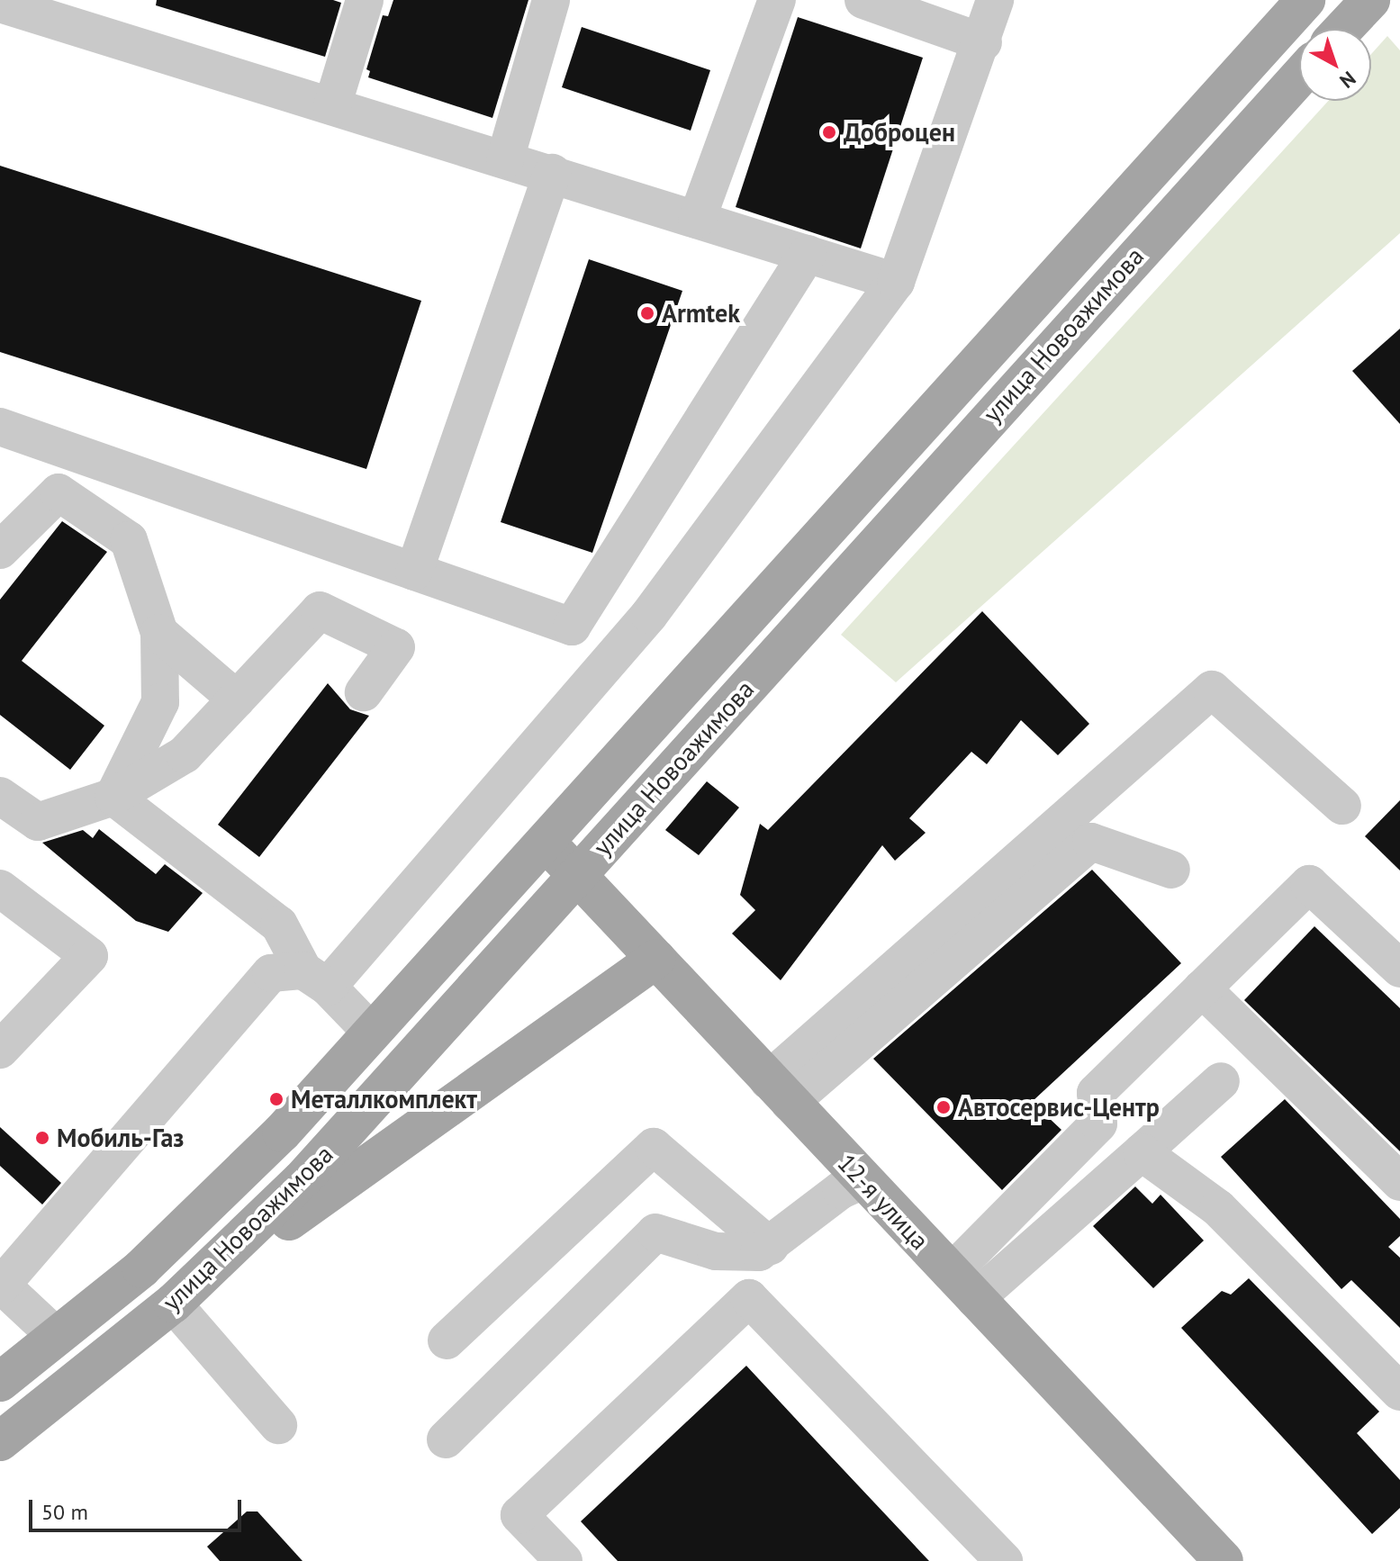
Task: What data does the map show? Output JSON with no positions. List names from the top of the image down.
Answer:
{
  "streets": {
    "main road": ["улица Новоажимова", "12-я улица"]
  },
  "crossings": [
    ["улица Новоажимова", "12-я улица"]
  ],
  "places": [
    "Доброцен",
    "Armtek",
    "Металлкомплект",
    "Автосервис-Центр",
    "Мобиль-Газ"
  ],
  "scale_bar": "50 m",
  "north": "bottom right"
}
